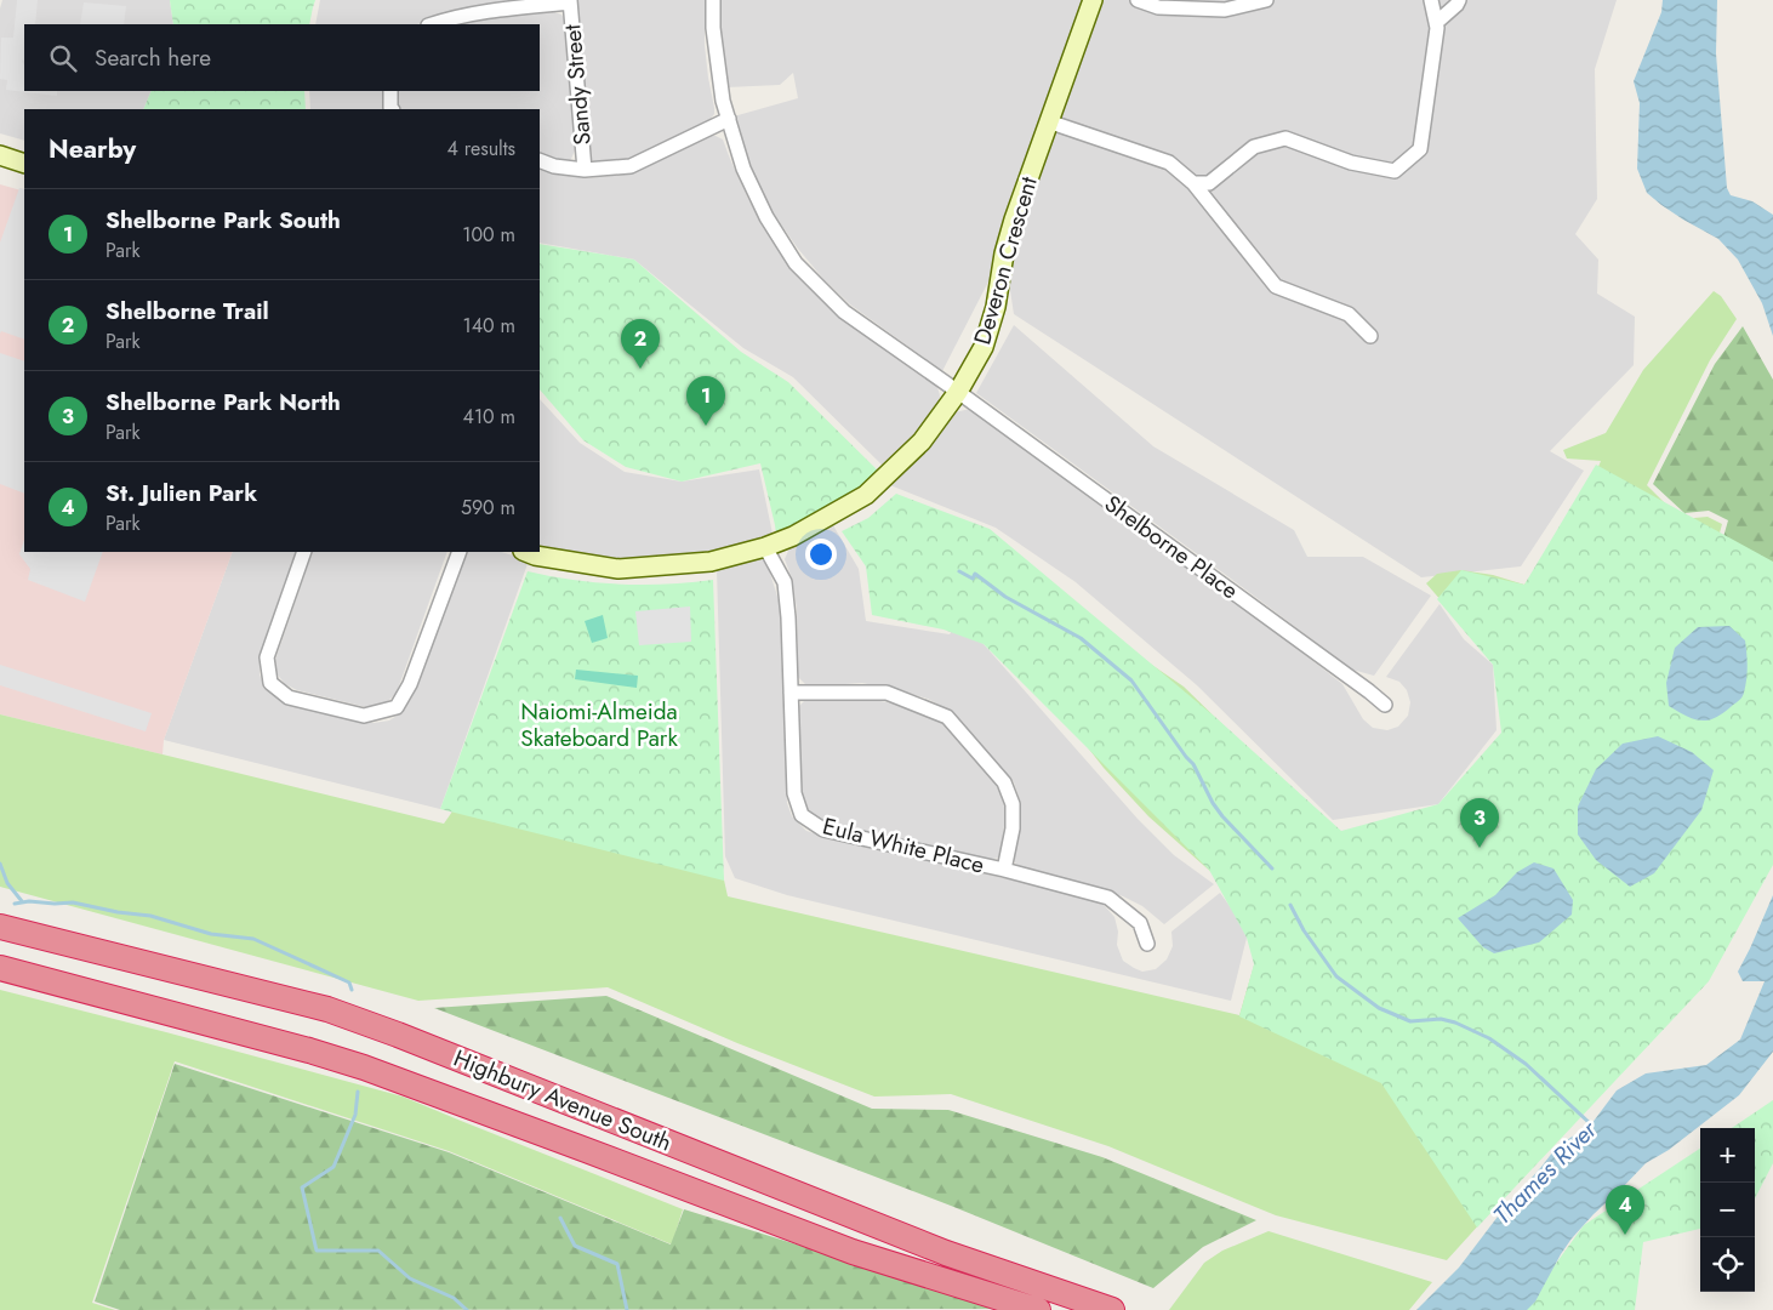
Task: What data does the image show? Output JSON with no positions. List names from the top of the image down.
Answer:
{
  "streets": {
    "highway": ["Highbury Avenue South"],
    "street": [
      "Sandy Street",
      "Deveron Crescent",
      "Shelborne Place",
      "Eula White Place"
    ]
  },
  "crossings": [
    ["Deveron Crescent", "Shelborne Place"],
    ["Deveron Crescent", "Eula White Place"]
  ],
  "water": ["Thames River"],
  "parks": ["Naiomi-Almeida Skateboard Park"],
  "page": {
    "search": "Search here",
    "heading": ["Nearby", "4 results"],
    "list": [
      {
        "mark": "1",
        "name": "Shelborne Park South",
        "note": "Park",
        "value": "100 m"
      },
      {
        "mark": "2",
        "name": "Shelborne Trail",
        "note": "Park",
        "value": "140 m"
      },
      {
        "mark": "3",
        "name": "Shelborne Park North",
        "note": "Park",
        "value": "410 m"
      },
      {
        "mark": "4",
        "name": "St. Julien Park",
        "note": "Park",
        "value": "590 m"
      }
    ],
    "pins": [
      "2",
      "1",
      "3",
      "4"
    ],
    "map_buttons": ["+", "−"]
  }
}
